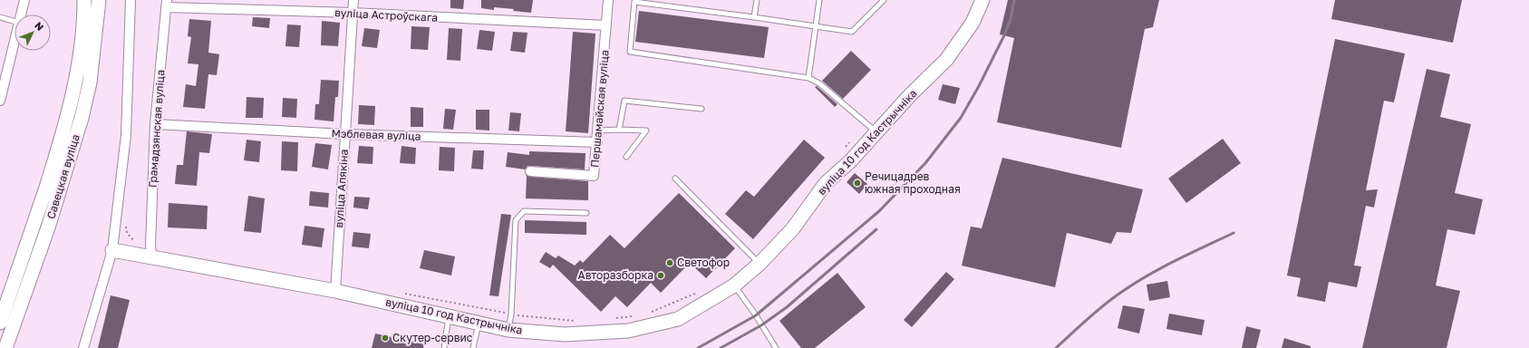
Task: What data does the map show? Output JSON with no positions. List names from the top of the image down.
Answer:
{
  "streets": {
    "street": [
      "вуліца Астроўскага",
      "Першамайская вуліца",
      "Грамадзянская вуліца",
      "Мэблевая вуліца",
      "вуліца 10 год Кастрычніка",
      "Савецкая вуліца",
      "вуліца Апякіна"
    ]
  },
  "crossings": [
    ["вуліца Астроўскага", "Першамайская вуліца"],
    ["вуліца Астроўскага", "Грамадзянская вуліца"],
    ["вуліца Астроўскага", "вуліца Апякіна"],
    ["Першамайская вуліца", "Мэблевая вуліца"],
    ["Грамадзянская вуліца", "Мэблевая вуліца"],
    ["Грамадзянская вуліца", "вуліца 10 год Кастрычніка"],
    ["Мэблевая вуліца", "вуліца Апякіна"],
    ["вуліца 10 год Кастрычніка", "вуліца Апякіна"]
  ],
  "places": [
    "Речицадрев южная проходная",
    "Светофор",
    "Авторазборка",
    "Скутер-сервис"
  ],
  "north": "top right"
}
